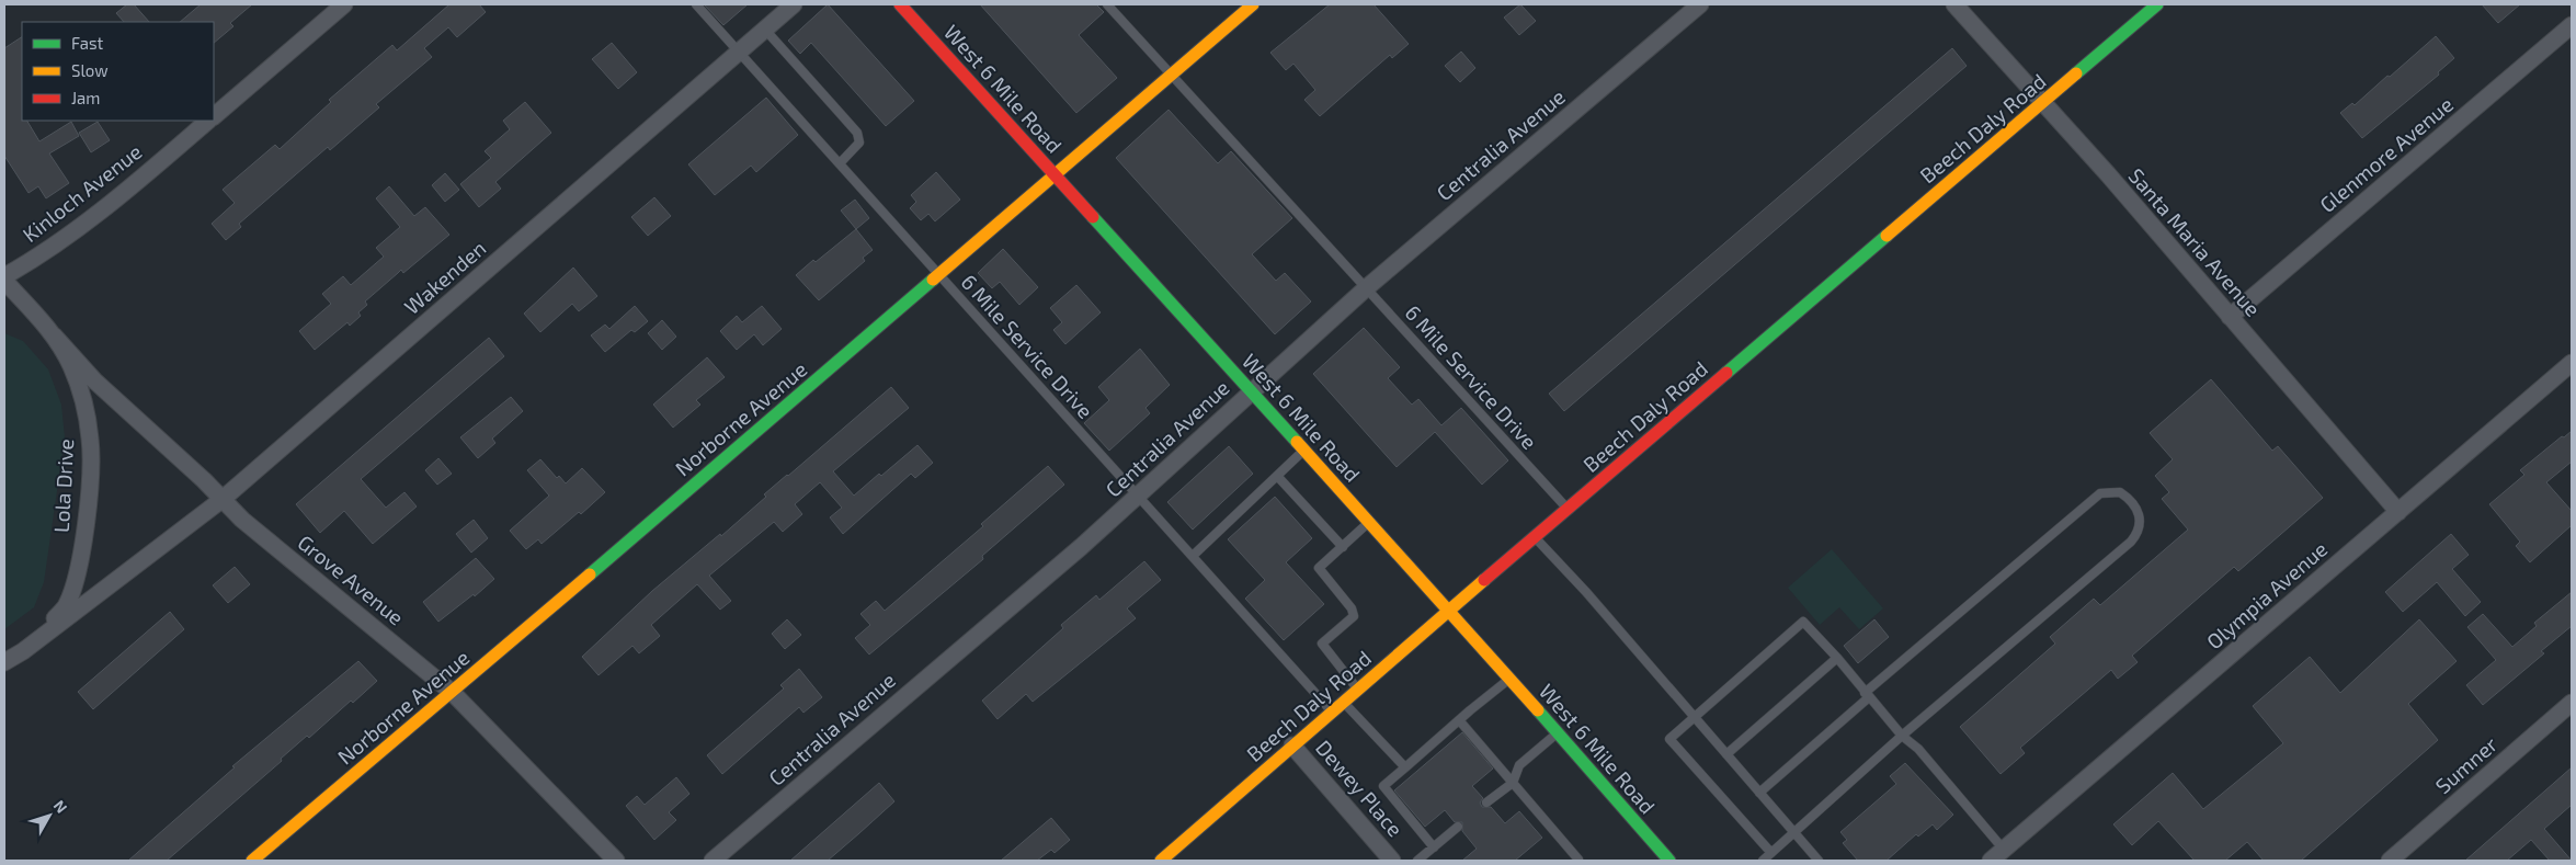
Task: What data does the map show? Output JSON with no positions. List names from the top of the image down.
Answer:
{
  "streets": {
    "main road": ["West 6 Mile Road", "Beech Daly Road", "Norborne Avenue"],
    "street": [
      "Centralia Avenue",
      "Glenmore Avenue",
      "Kinloch Avenue",
      "Santa Maria Avenue",
      "Wakenden",
      "Lola Drive",
      "Grove Avenue",
      "Olympia Avenue",
      "Sumner",
      "Dewey Place"
    ],
    "lane": ["6 Mile Service Drive"]
  },
  "crossings": [
    ["West 6 Mile Road", "Beech Daly Road"],
    ["West 6 Mile Road", "Centralia Avenue"],
    ["West 6 Mile Road", "Norborne Avenue"],
    ["Beech Daly Road", "Santa Maria Avenue"],
    ["Beech Daly Road", "6 Mile Service Drive"],
    ["Beech Daly Road", "Dewey Place"],
    ["Centralia Avenue", "6 Mile Service Drive"],
    ["Glenmore Avenue", "Santa Maria Avenue"],
    ["Santa Maria Avenue", "Olympia Avenue"],
    ["Wakenden", "6 Mile Service Drive"],
    ["Wakenden", "Lola Drive"],
    ["Wakenden", "Grove Avenue"],
    ["6 Mile Service Drive", "Norborne Avenue"],
    ["Norborne Avenue", "Grove Avenue"],
    ["Lola Drive", "Grove Avenue"]
  ],
  "legend": ["Fast", "Slow", "Jam"],
  "north": "top right"
}
